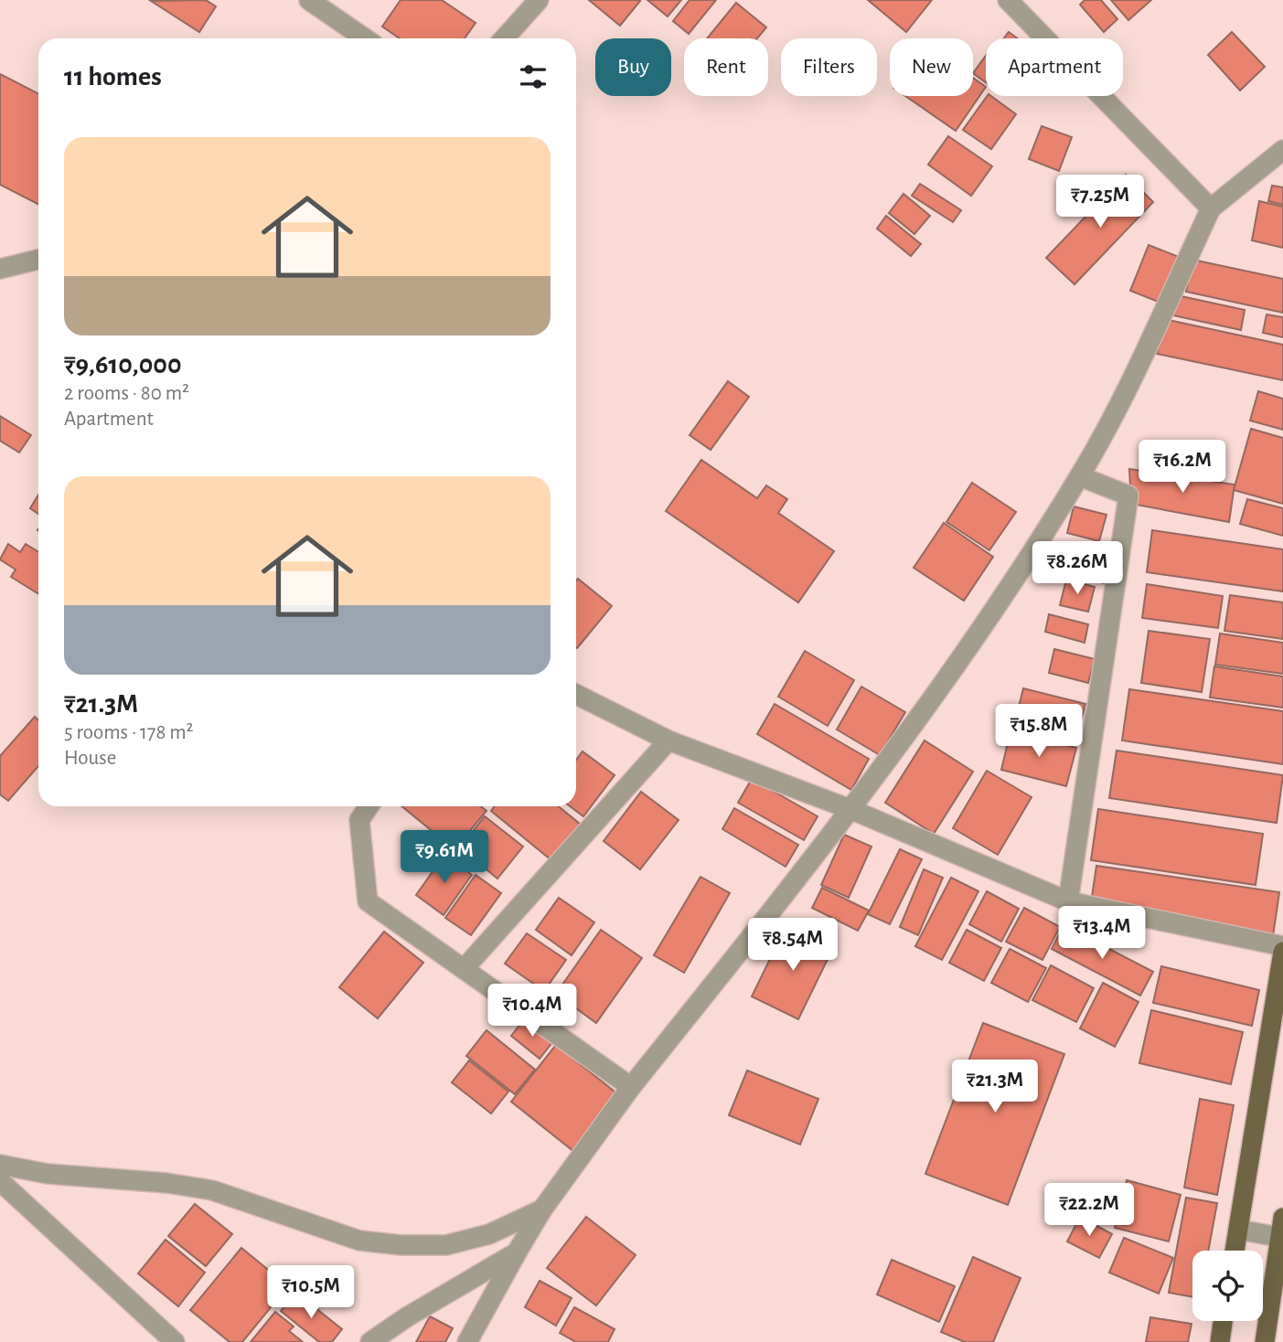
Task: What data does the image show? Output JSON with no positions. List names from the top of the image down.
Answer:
{
  "page": {
    "chip": [
      "Buy",
      "Rent",
      "Filters",
      "New",
      "Apartment"
    ],
    "heading": "11 homes",
    "list": [
      {
        "name": "₹9,610,000",
        "note": "2 rooms · 80 m² · Apartment"
      },
      {
        "name": "₹21.3M",
        "note": "5 rooms · 178 m² · House"
      }
    ],
    "price": [
      "₹7.25M",
      "₹16.2M",
      "₹8.26M",
      "₹15.8M",
      "₹9.61M",
      "₹13.4M",
      "₹8.54M",
      "₹10.4M",
      "₹21.3M",
      "₹22.2M",
      "₹10.5M"
    ]
  }
}
